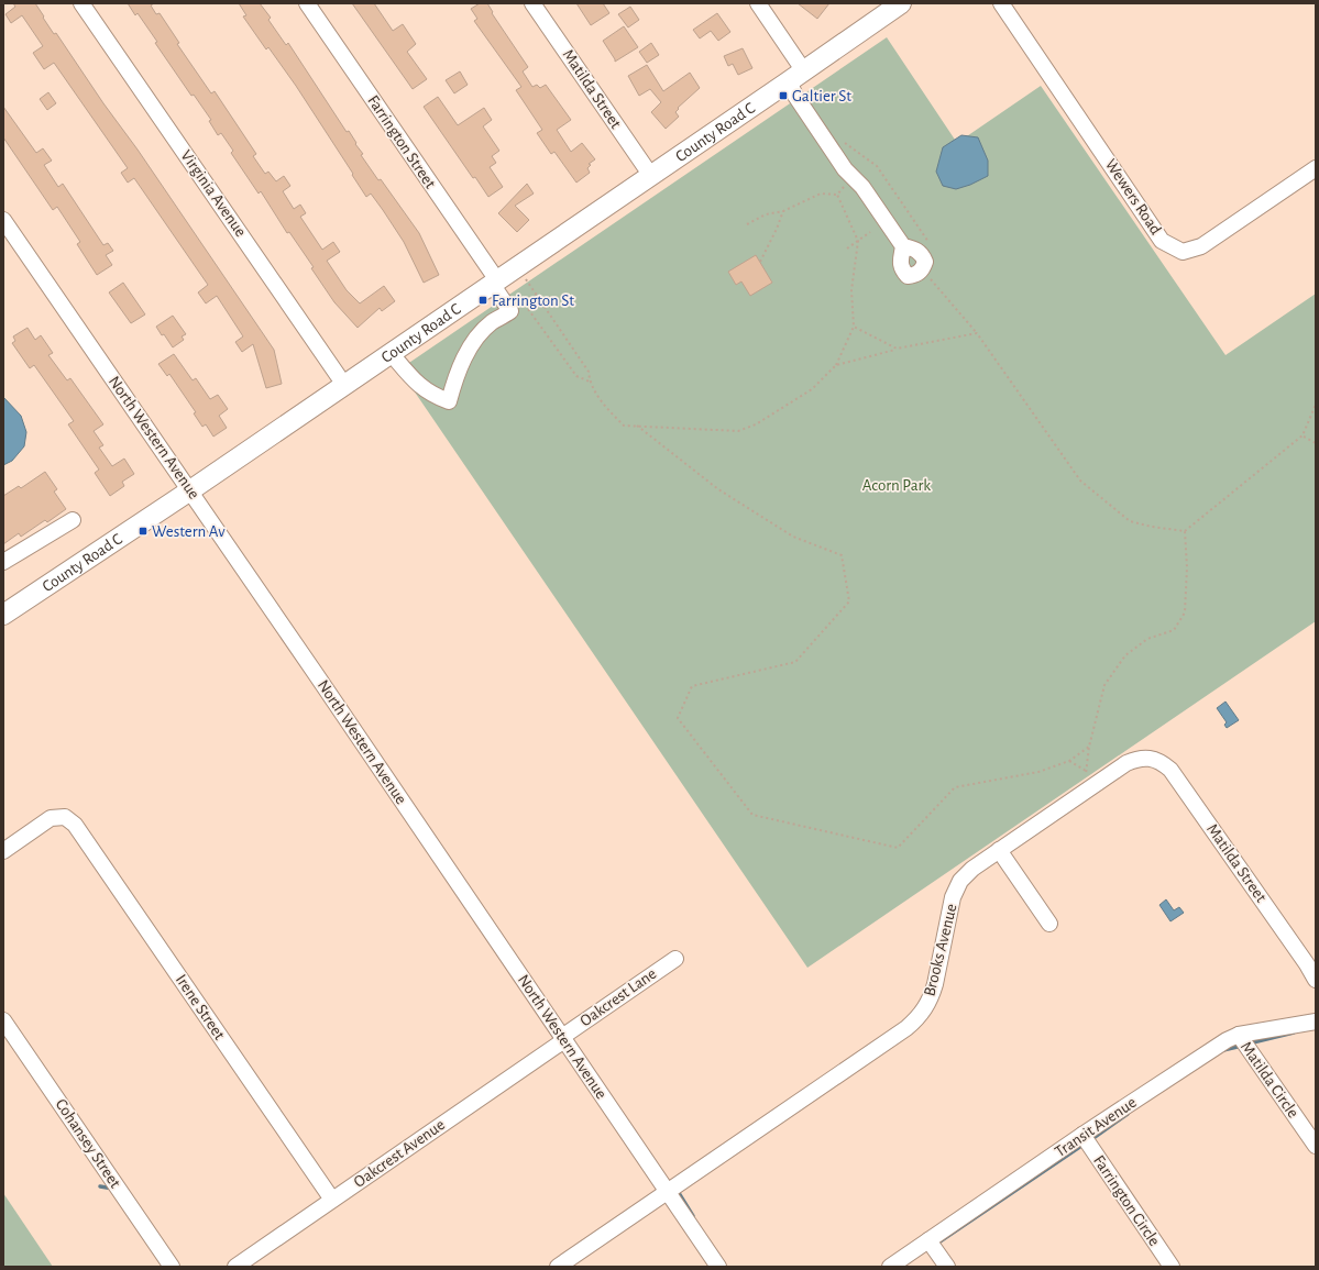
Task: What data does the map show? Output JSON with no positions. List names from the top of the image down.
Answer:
{
  "streets": {
    "main road": ["County Road C"],
    "street": [
      "Matilda Street",
      "Farrington Street",
      "Virginia Avenue",
      "Wewers Road",
      "North Western Avenue",
      "Brooks Avenue",
      "Oakcrest Lane",
      "Irene Street",
      "Matilda Circle",
      "Transit Avenue",
      "Cohansey Street",
      "Oakcrest Avenue",
      "Farrington Circle"
    ]
  },
  "crossings": [
    ["Matilda Street", "County Road C"],
    ["Matilda Street", "Brooks Avenue"],
    ["County Road C", "Farrington Street"],
    ["County Road C", "Virginia Avenue"],
    ["County Road C", "North Western Avenue"],
    ["North Western Avenue", "Brooks Avenue"],
    ["North Western Avenue", "Oakcrest Lane"],
    ["North Western Avenue", "Oakcrest Avenue"],
    ["Oakcrest Lane", "Oakcrest Avenue"],
    ["Irene Street", "Oakcrest Avenue"],
    ["Matilda Circle", "Transit Avenue"],
    ["Transit Avenue", "Farrington Circle"]
  ],
  "parks": ["Acorn Park"],
  "places": {
    "transit": ["Galtier St", "Farrington St", "Western Av"]
  }
}
